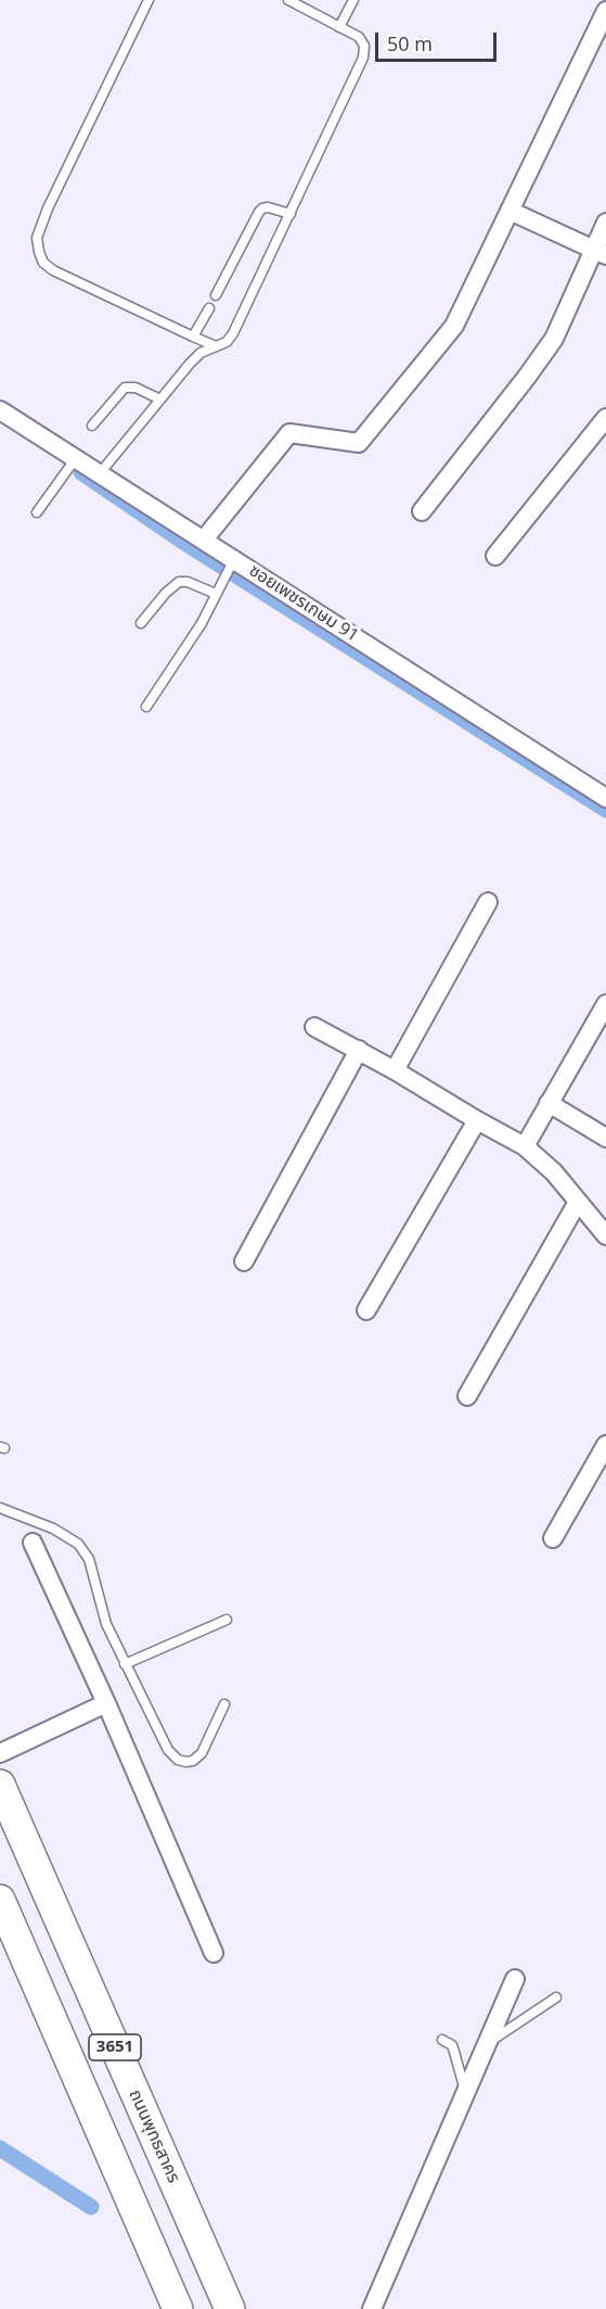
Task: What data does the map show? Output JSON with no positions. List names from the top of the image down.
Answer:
{
  "streets": {
    "main road": ["3651", "ถนนพุทธสาคร"],
    "street": ["ซอยเพชรเกษม 91"]
  },
  "scale_bar": "50 m"
}
